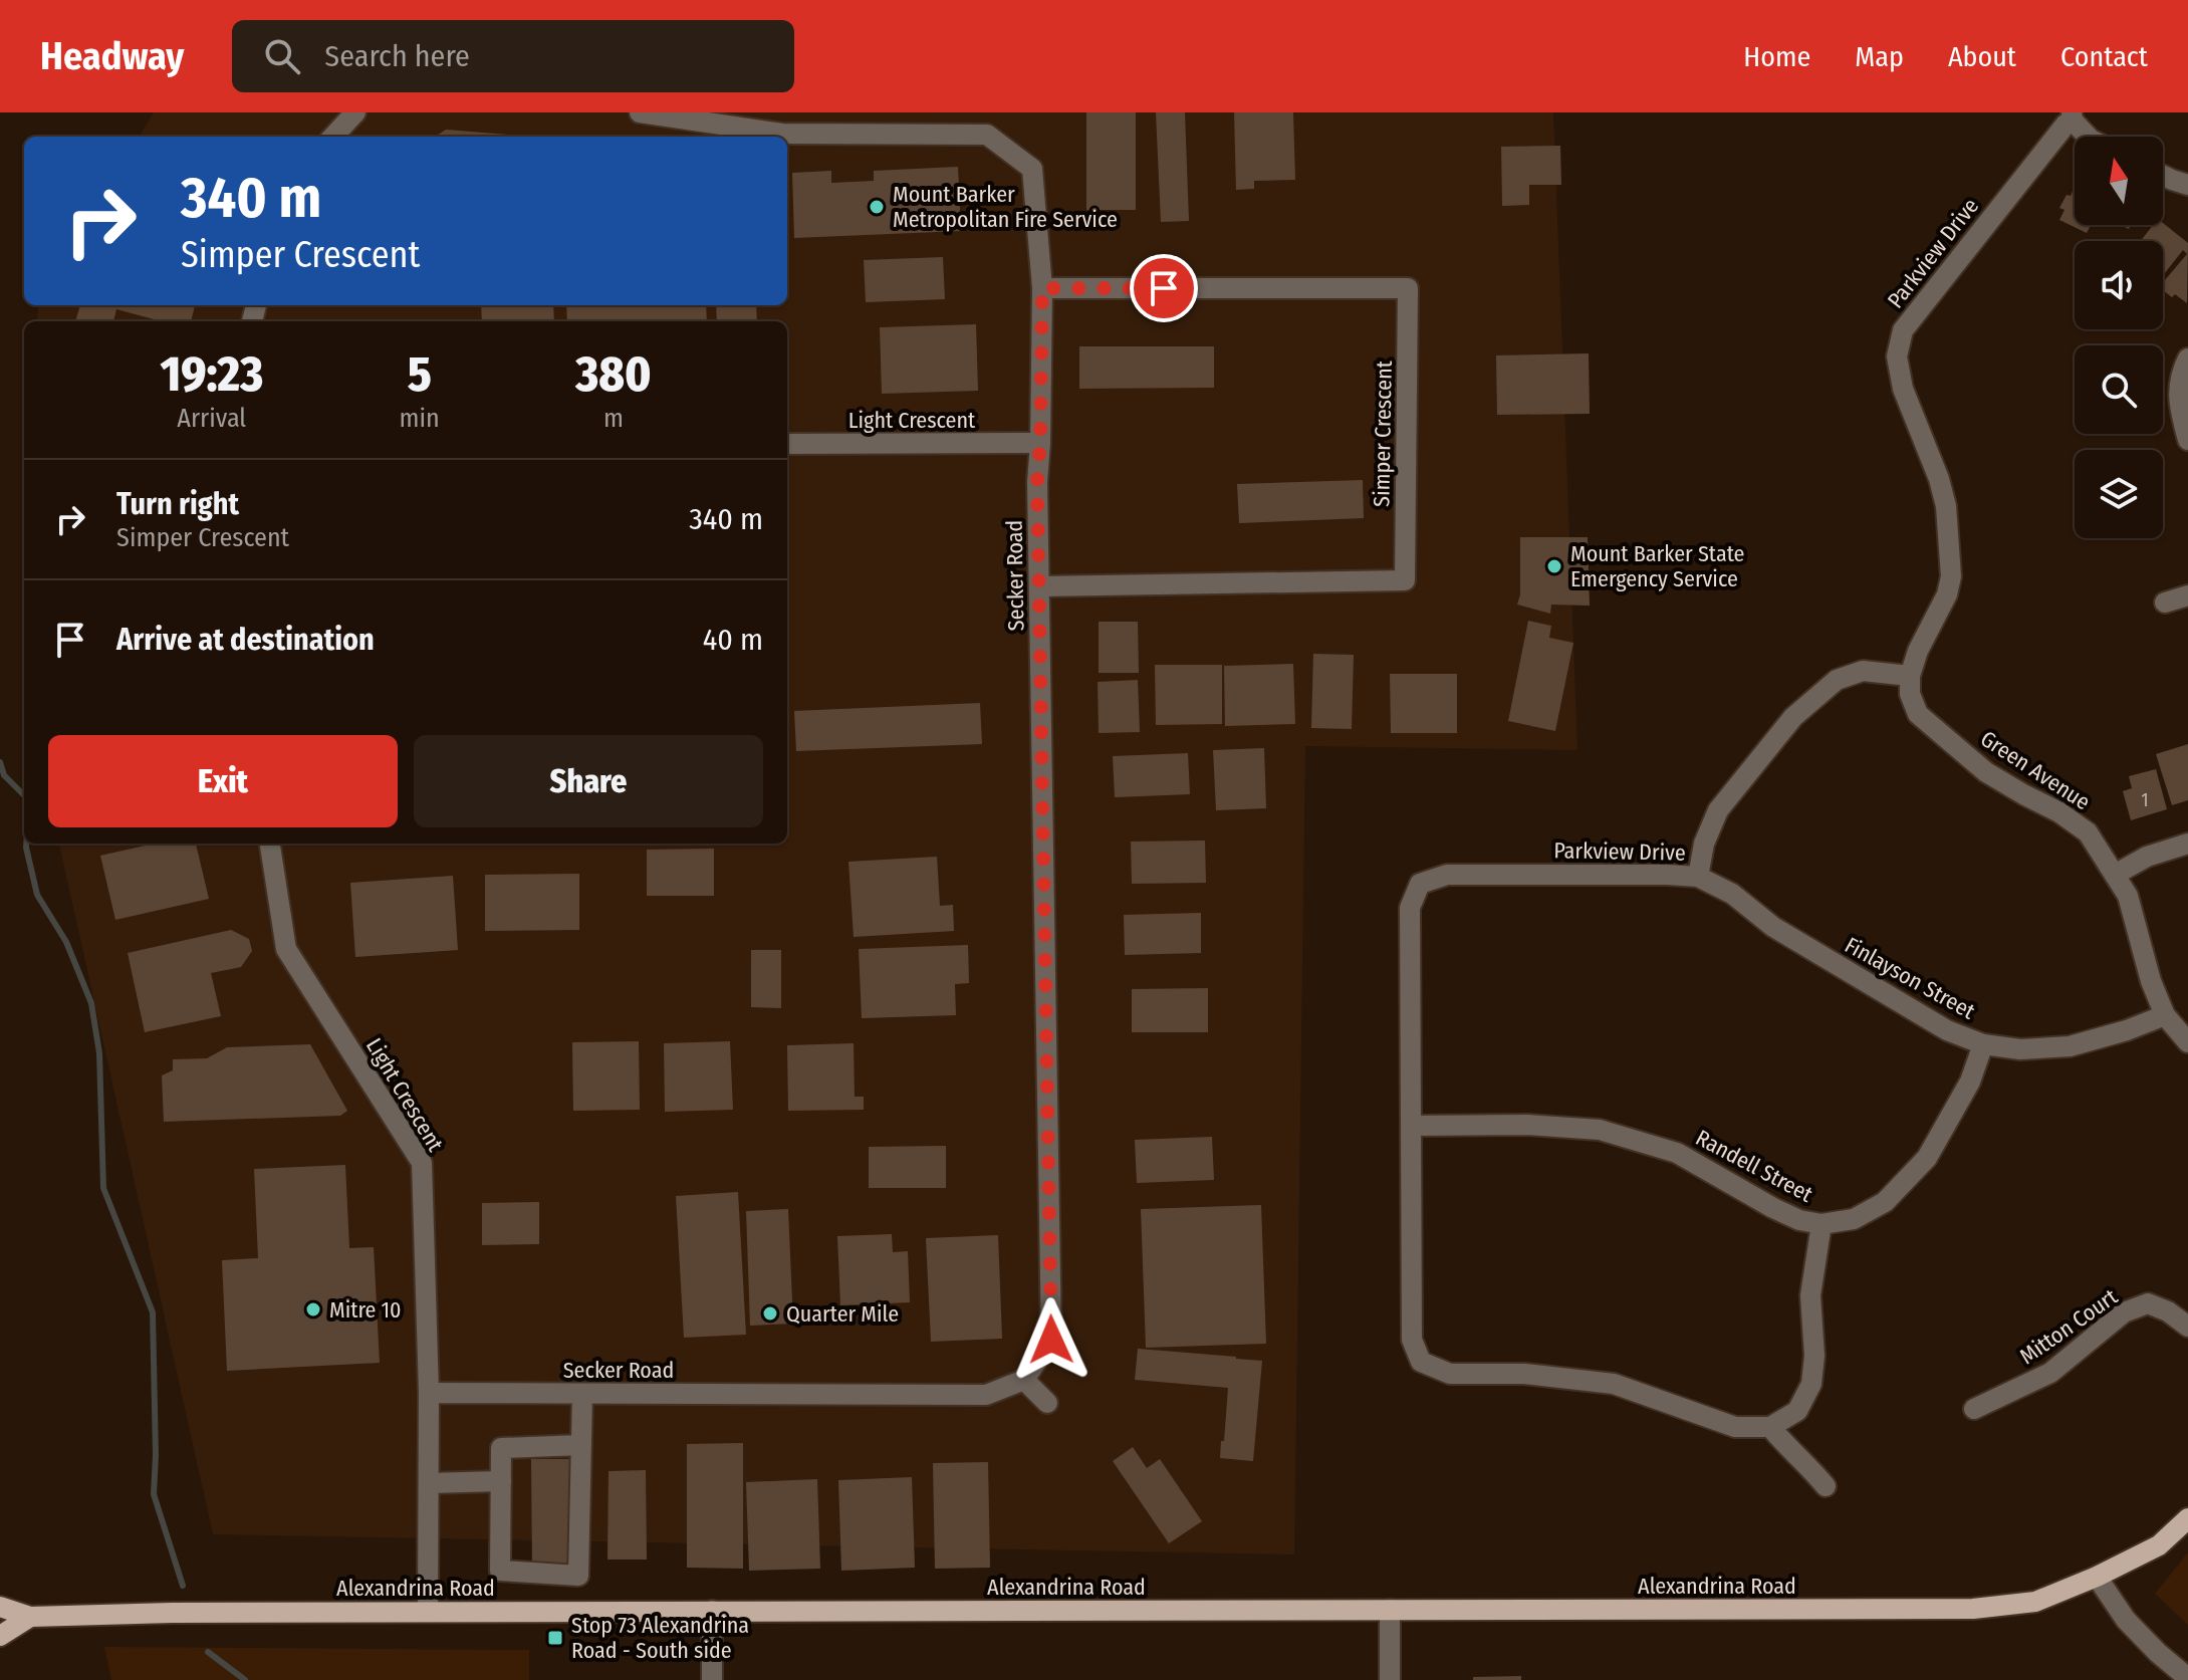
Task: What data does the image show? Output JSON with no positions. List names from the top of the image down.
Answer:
{
  "streets": {
    "main road": ["Alexandrina Road"],
    "street": [
      "Parkview Drive",
      "Light Crescent",
      "Simper Crescent",
      "Secker Road",
      "Green Avenue",
      "Finlayson Street",
      "Randell Street",
      "Mitton Court"
    ]
  },
  "crossings": [
    ["Parkview Drive", "Green Avenue"],
    ["Parkview Drive", "Finlayson Street"],
    ["Parkview Drive", "Randell Street"],
    ["Light Crescent", "Secker Road"],
    ["Simper Crescent", "Secker Road"],
    ["Green Avenue", "Finlayson Street"],
    ["Finlayson Street", "Randell Street"]
  ],
  "places": {
    "other": [
      "Mount Barker Metropolitan Fire Service",
      "Mount Barker State Emergency Service",
      "Mitre 10",
      "Quarter Mile"
    ],
    "transit": ["Stop 73 Alexandrina Road - South side"]
  },
  "house_numbers": ["1"],
  "north": "top",
  "page": {
    "header": "Headway",
    "search": "Search here",
    "nav": [
      "Home",
      "Map",
      "About",
      "Contact"
    ],
    "turn": ["340 m", "Simper Crescent"],
    "eta": [
      "19:23",
      "Arrival",
      "5",
      "min",
      "380",
      "m"
    ],
    "list": [
      {
        "name": "Turn right",
        "note": "Simper Crescent",
        "value": "340 m"
      },
      {
        "name": "Arrive at destination",
        "value": "40 m"
      }
    ],
    "buttons": ["Exit", "Share"]
  }
}
